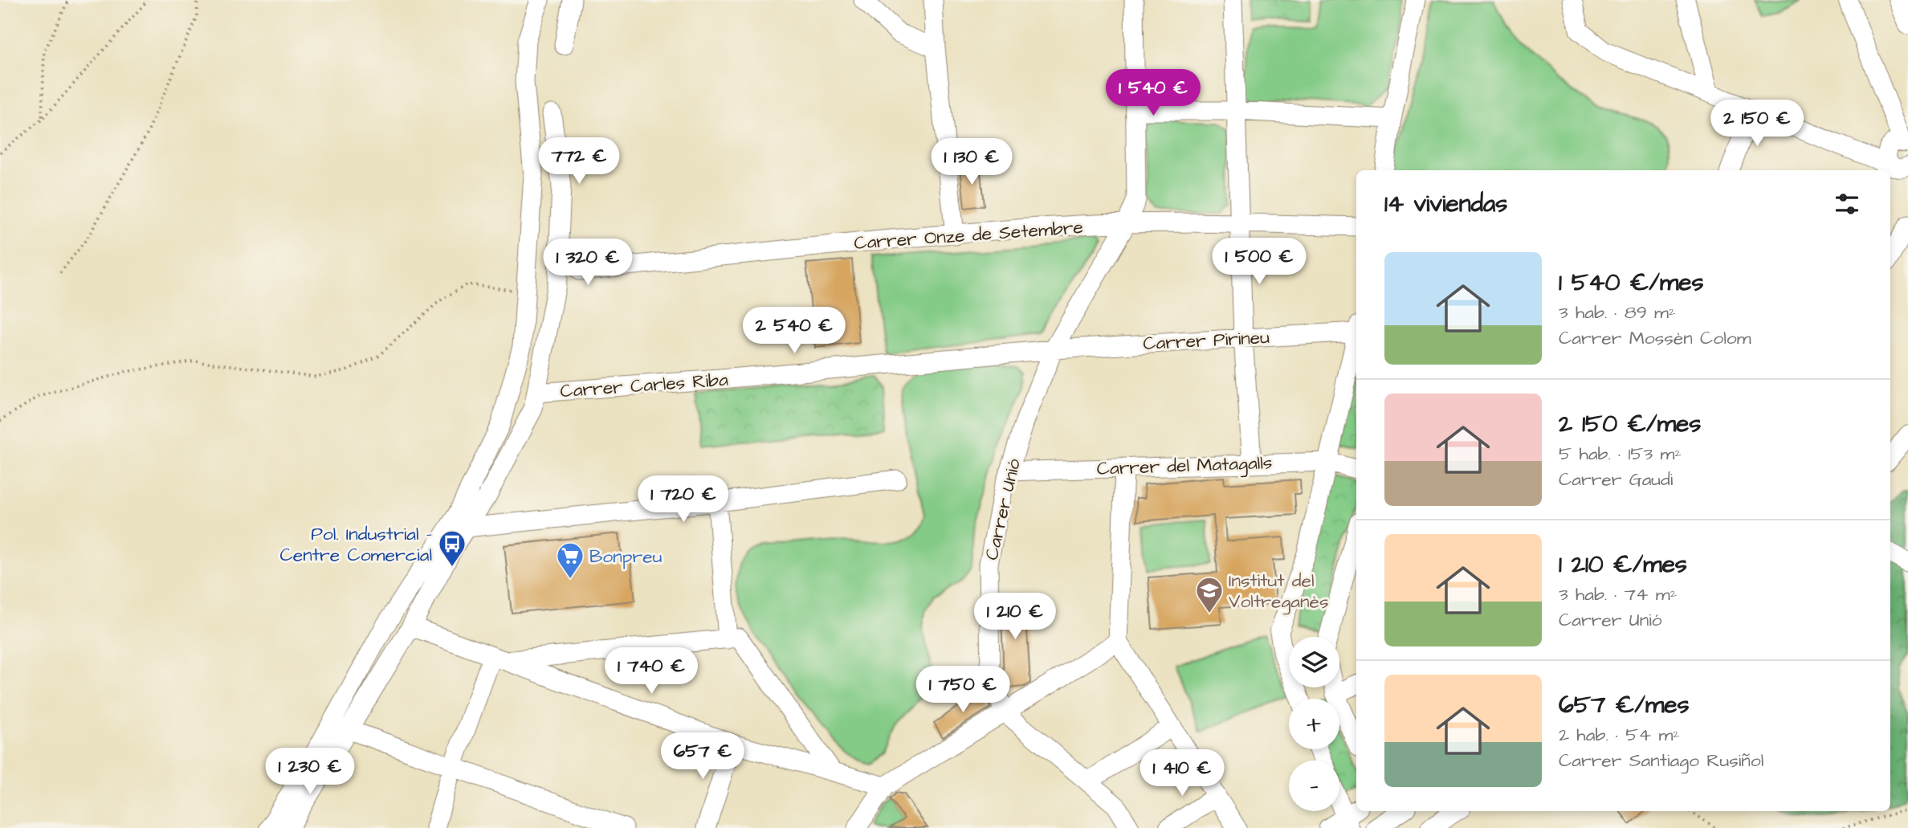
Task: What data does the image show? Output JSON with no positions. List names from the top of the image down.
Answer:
{
  "streets": {
    "street": [
      "Carrer Onze de Setembre",
      "Carrer Pirineu",
      "Carrer Carles Riba",
      "Carrer del Matagalls",
      "Carrer Unió"
    ]
  },
  "crossings": [
    ["Carrer Onze de Setembre", "Carrer Unió"],
    ["Carrer Pirineu", "Carrer Carles Riba"],
    ["Carrer Pirineu", "Carrer Unió"],
    ["Carrer Carles Riba", "Carrer Unió"],
    ["Carrer del Matagalls", "Carrer Unió"]
  ],
  "places": {
    "bus stop": ["Pol. Industrial - Centre Comercial"],
    "supermarket": ["Bonpreu"],
    "school or university": ["Institut del Voltreganès"]
  },
  "page": {
    "price": [
      "1 540 €",
      "2 150 €",
      "772 €",
      "1 130 €",
      "1 500 €",
      "1 320 €",
      "2 540 €",
      "1 720 €",
      "1 210 €",
      "1 740 €",
      "1 750 €",
      "657 €",
      "1 230 €",
      "1 410 €"
    ],
    "heading": "14 viviendas",
    "list": [
      {
        "name": "1 540 €/mes",
        "note": "3 hab. · 89 m² · Carrer Mossèn Colom"
      },
      {
        "name": "2 150 €/mes",
        "note": "5 hab. · 153 m² · Carrer Gaudi"
      },
      {
        "name": "1 210 €/mes",
        "note": "3 hab. · 74 m² · Carrer Unió"
      },
      {
        "name": "657 €/mes",
        "note": "2 hab. · 54 m² · Carrer Santiago Rusiñol"
      }
    ],
    "map_buttons": ["+", "−"]
  }
}
